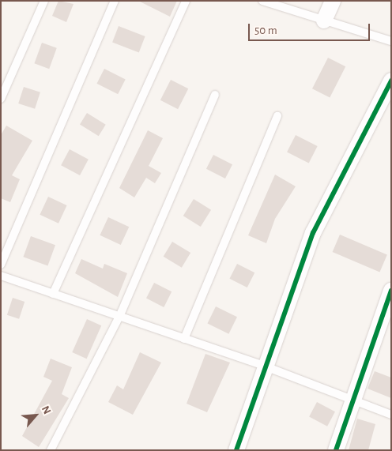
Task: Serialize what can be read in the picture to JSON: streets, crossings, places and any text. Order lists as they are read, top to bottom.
{
  "scale_bar": "50 m",
  "north": "top right"
}
